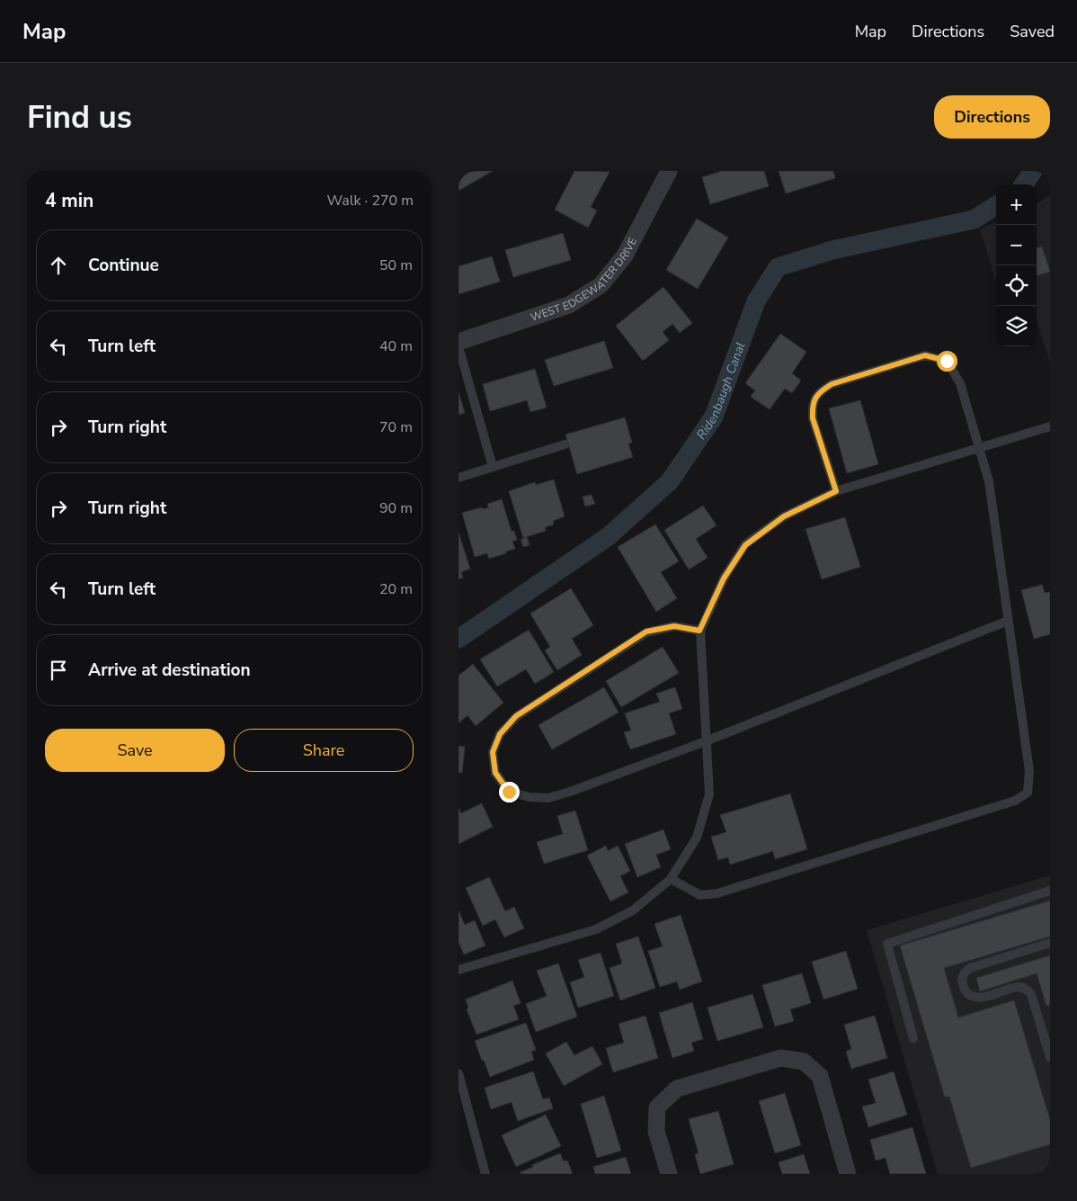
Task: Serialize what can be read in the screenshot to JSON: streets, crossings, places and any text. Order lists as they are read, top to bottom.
{
  "streets": {
    "street": ["WEST EDGEWATER DRIVE"]
  },
  "water": ["Ridenbaugh Canal"],
  "page": {
    "header": "Map",
    "nav": ["Map", "Directions", "Saved"],
    "buttons": [
      "Directions",
      ["Save", "Share"]
    ],
    "title": "Find us",
    "heading": ["4 min", "Walk · 270 m"],
    "map_buttons": ["+", "−"],
    "list": [
      ["Continue", "50 m"],
      ["Turn left", "40 m"],
      ["Turn right", "70 m"],
      ["Turn right", "90 m"],
      ["Turn left", "20 m"],
      "Arrive at destination"
    ]
  }
}
